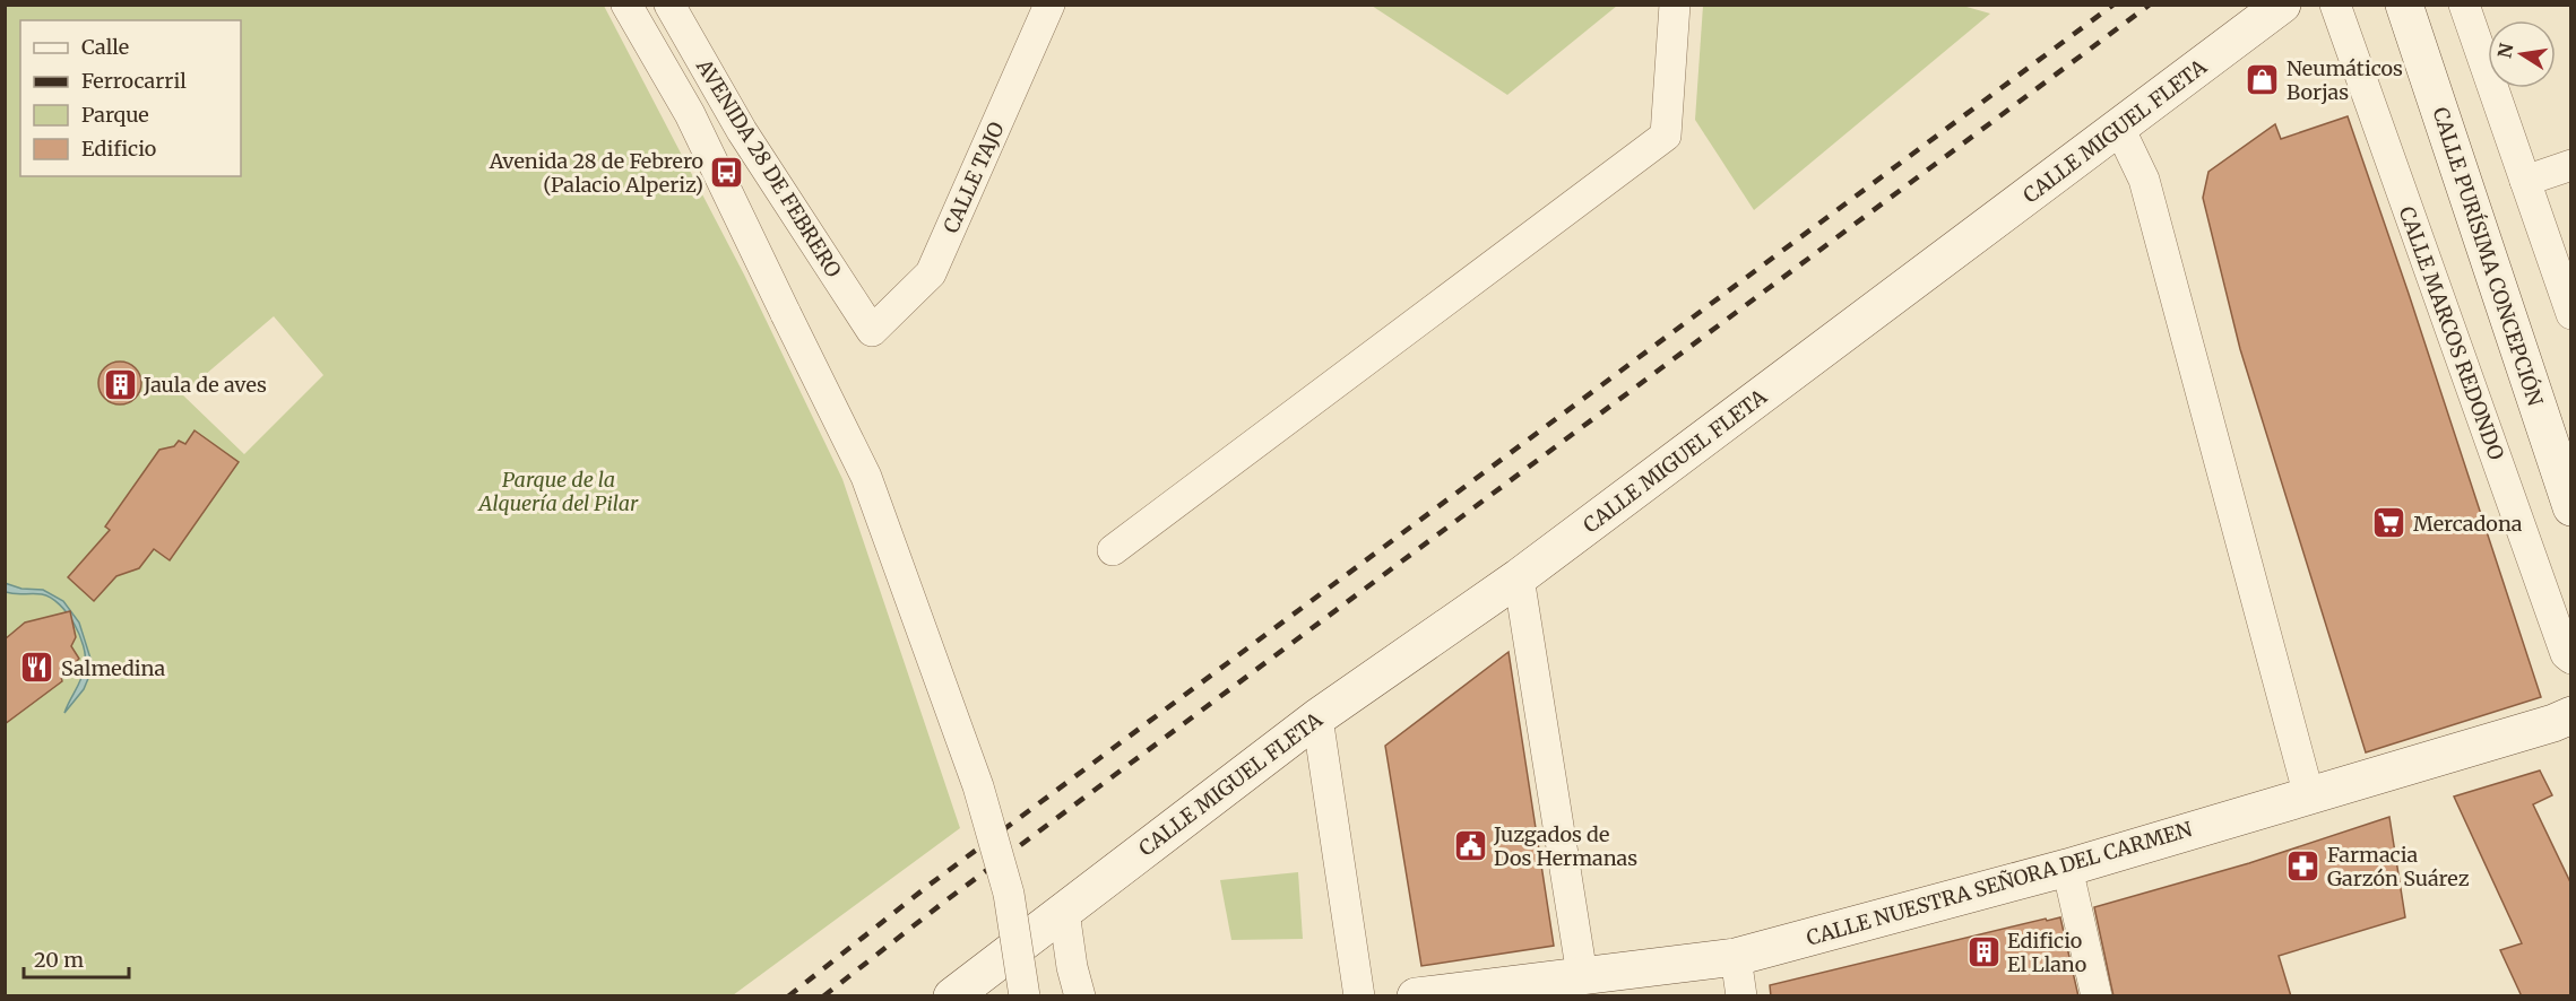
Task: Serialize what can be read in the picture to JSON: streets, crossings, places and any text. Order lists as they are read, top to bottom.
{
  "streets": {
    "street": [
      "CALLE MIGUEL FLETA",
      "AVENIDA 28 DE FEBRERO",
      "CALLE TAJO",
      "CALLE PURÍSIMA CONCEPCIÓN",
      "CALLE MARCOS REDONDO",
      "CALLE NUESTRA SEÑORA DEL CARMEN"
    ]
  },
  "crossings": [
    ["AVENIDA 28 DE FEBRERO", "CALLE TAJO"]
  ],
  "parks": ["Parque de la Alquería del Pilar"],
  "places": {
    "shop": ["Neumáticos Borjas"],
    "bus stop": ["Avenida 28 de Febrero (Palacio Alperiz)"],
    "building": ["Jaula de aves", "Edificio El Llano"],
    "supermarket": ["Mercadona"],
    "restaurant": ["Salmedina"],
    "public building": ["Juzgados de Dos Hermanas"],
    "pharmacy": ["Farmacia Garzón Suárez"]
  },
  "legend": [
    "Calle",
    "Ferrocarril",
    "Parque",
    "Edificio"
  ],
  "scale_bar": "20 m",
  "north": "left"
}
